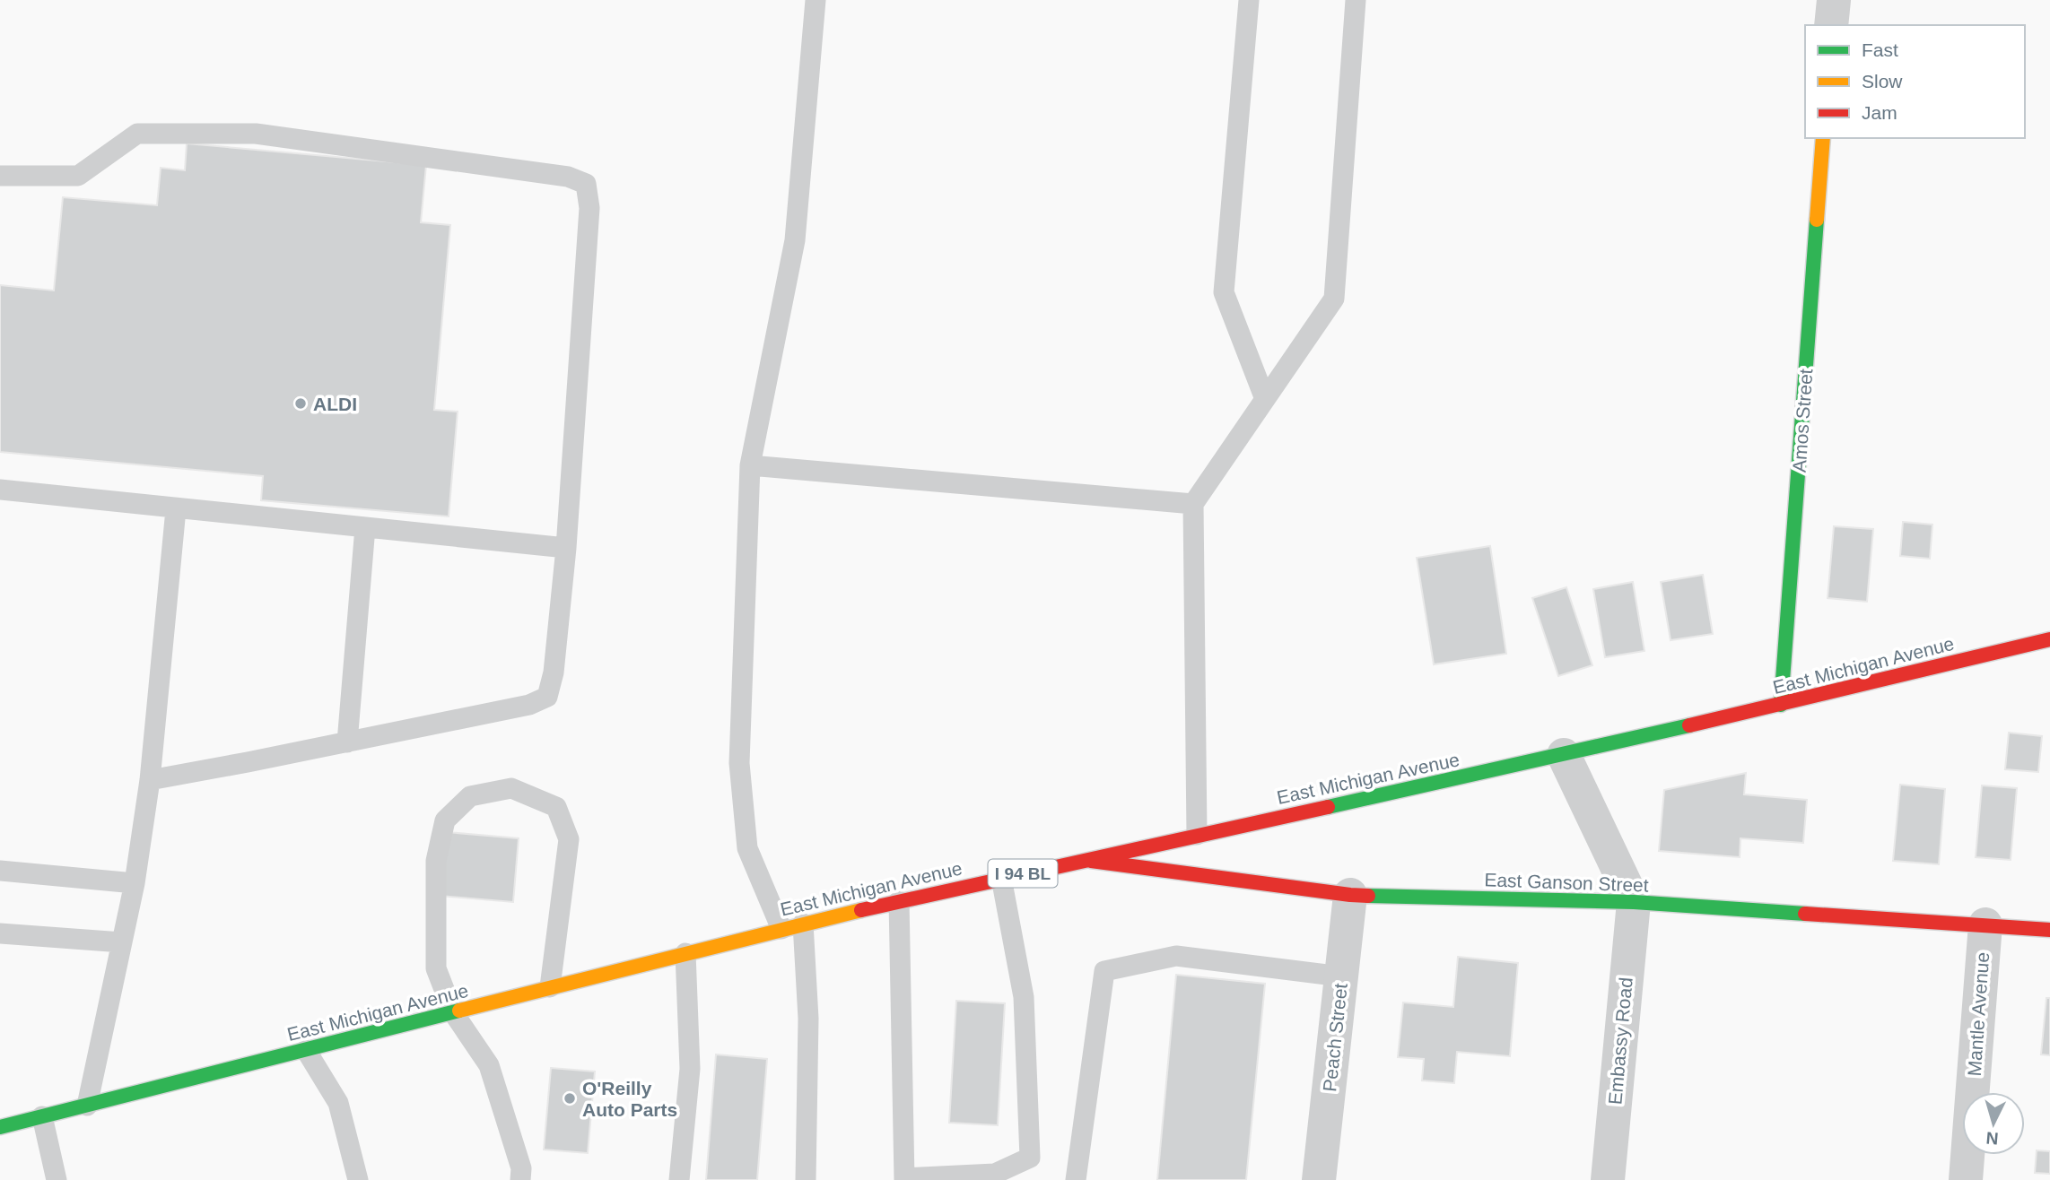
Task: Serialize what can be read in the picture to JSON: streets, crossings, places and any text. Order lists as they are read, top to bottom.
{
  "streets": {
    "main road": [
      "Amos Street",
      "East Michigan Avenue",
      "I 94 BL",
      "East Ganson Street"
    ],
    "street": ["Mantle Avenue", "Peach Street", "Embassy Road"]
  },
  "crossings": [
    ["Amos Street", "East Michigan Avenue"],
    ["East Michigan Avenue", "East Ganson Street"],
    ["East Ganson Street", "Mantle Avenue"],
    ["East Ganson Street", "Peach Street"],
    ["East Ganson Street", "Embassy Road"]
  ],
  "places": ["ALDI", "O'Reilly Auto Parts"],
  "legend": ["Fast", "Slow", "Jam"],
  "north": "bottom"
}
